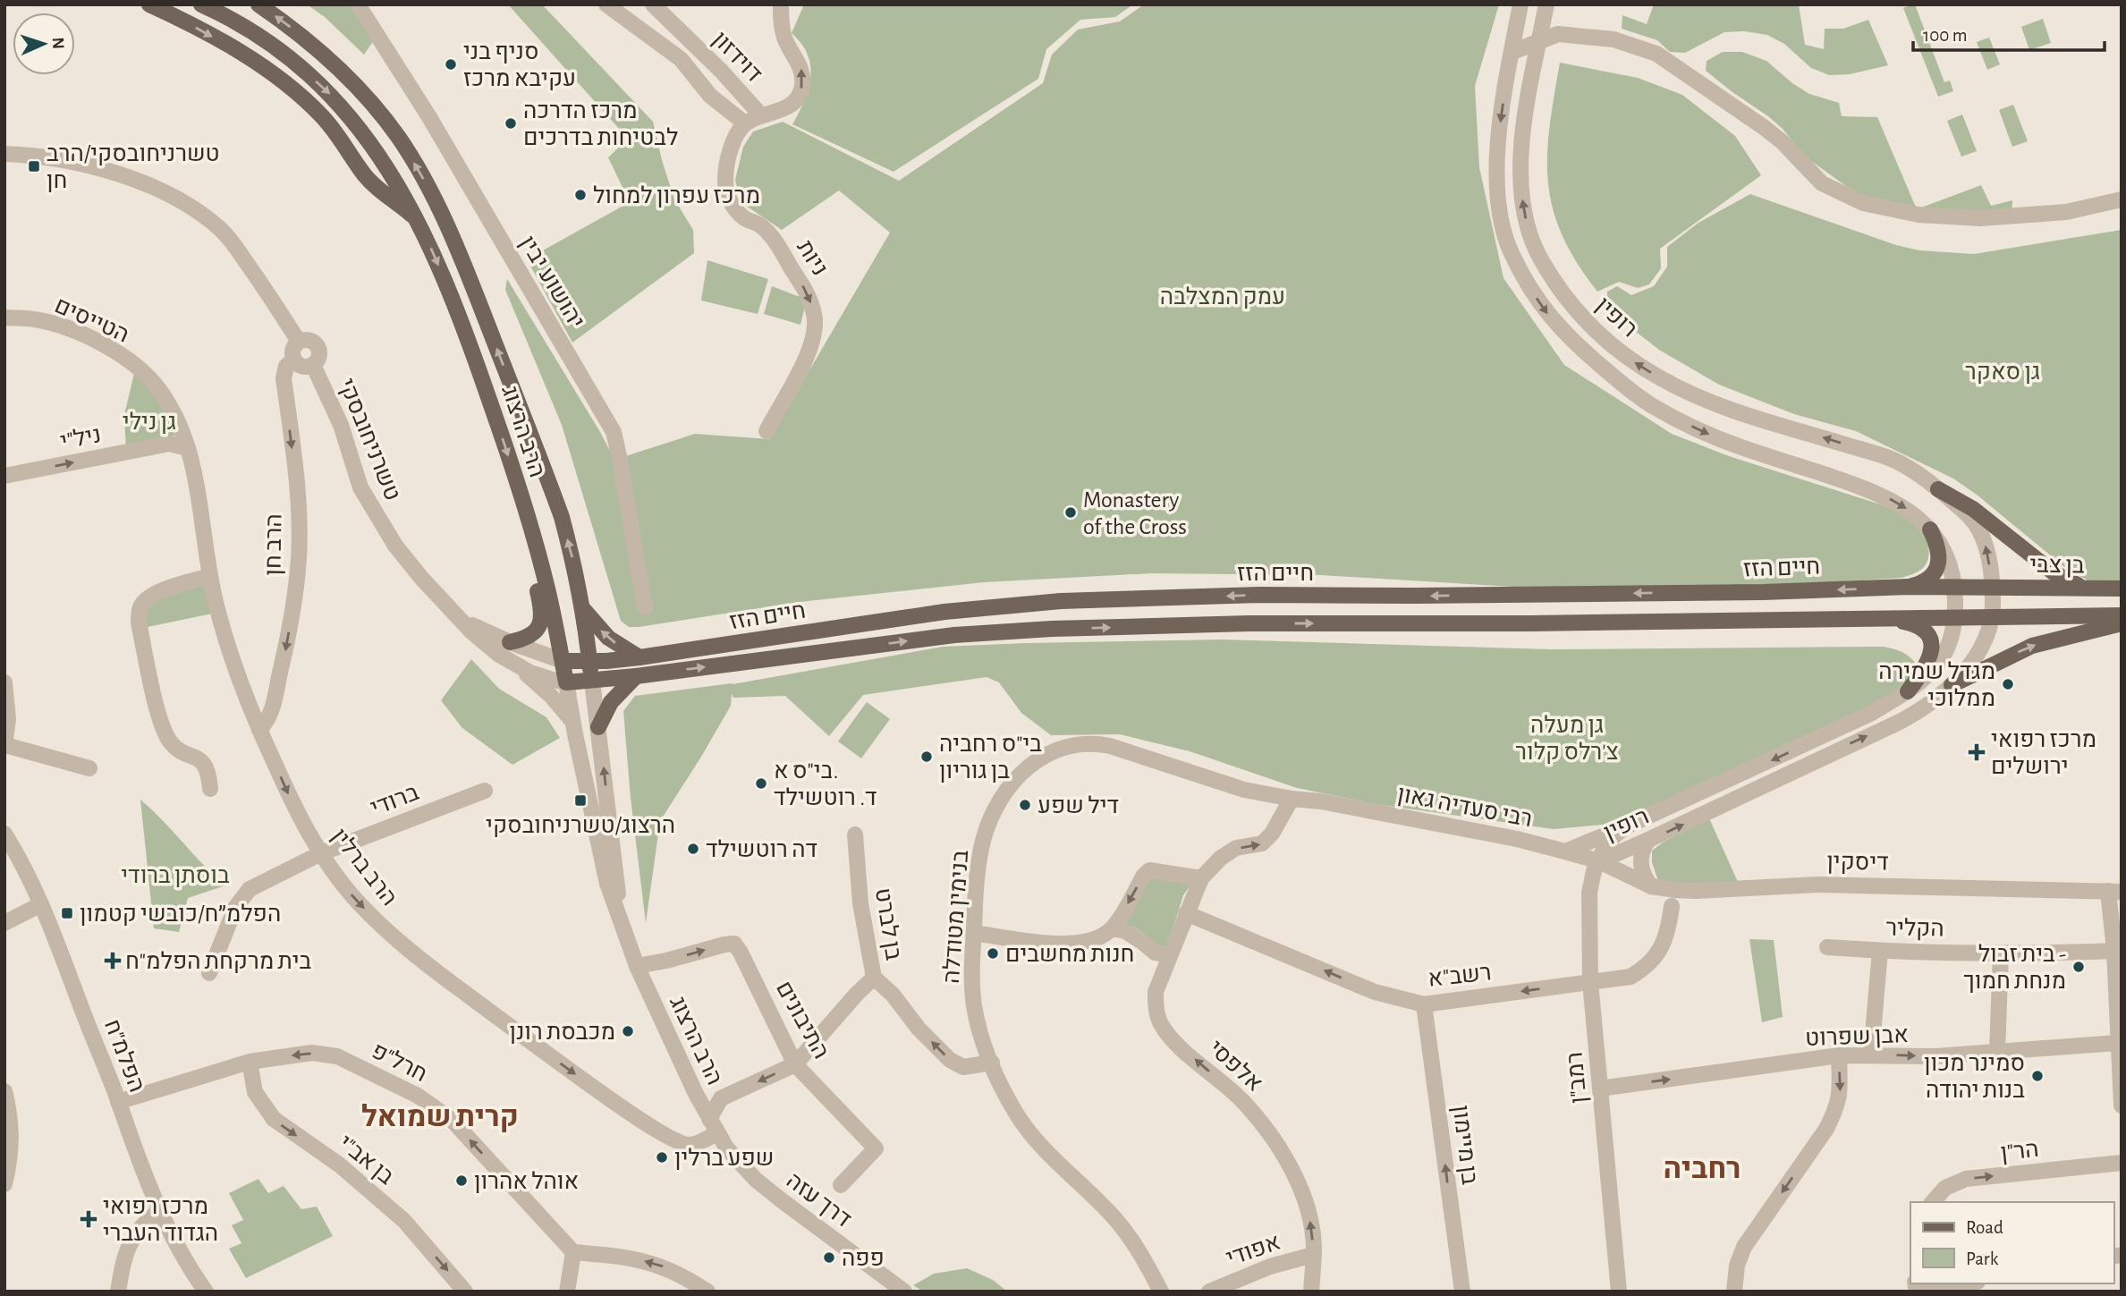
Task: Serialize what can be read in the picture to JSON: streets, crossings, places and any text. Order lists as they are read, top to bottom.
{
  "streets": {
    "main road": ["הרב הרצוג", "בן צבי", "חיים הזז"],
    "street": [
      "דוידזון",
      "ניות",
      "יהושוע יבין",
      "רופין",
      "הטייסים",
      "ניל\"י",
      "טשרניחובסקי",
      "הרב חן",
      "ברודי",
      "רבי סעדיה גאון",
      "דיסקין",
      "הרב ברלין",
      "בנימין מטודלה",
      "בן לברט",
      "הקליר",
      "רשב\"א",
      "התיבונים",
      "אבן שפרוט",
      "הפלמ\"ח",
      "חרל\"פ",
      "אלפסי",
      "רמב\"ן",
      "בן מיימון",
      "הר\"ן",
      "בן אב\"י",
      "דרך עזה",
      "אפודי"
    ]
  },
  "crossings": [
    ["רופין", "בן צבי"],
    ["רופין", "חיים הזז"],
    ["רופין", "רבי סעדיה גאון"],
    ["רופין", "דיסקין"],
    ["רופין", "רמב\"ן"],
    ["הטייסים", "ניל\"י"],
    ["הטייסים", "הרב ברלין"],
    ["הרב הרצוג", "טשרניחובסקי"],
    ["הרב הרצוג", "חיים הזז"],
    ["הרב הרצוג", "הרב ברלין"],
    ["הרב הרצוג", "התיבונים"],
    ["הרב הרצוג", "דרך עזה"],
    ["ניל\"י", "הרב ברלין"],
    ["טשרניחובסקי", "הרב חן"],
    ["טשרניחובסקי", "חיים הזז"],
    ["הרב חן", "הרב ברלין"],
    ["בן צבי", "חיים הזז"],
    ["ברודי", "הרב ברלין"],
    ["רבי סעדיה גאון", "דיסקין"],
    ["רבי סעדיה גאון", "בנימין מטודלה"],
    ["רבי סעדיה גאון", "רמב\"ן"],
    ["דיסקין", "רמב\"ן"],
    ["הרב ברלין", "דרך עזה"],
    ["בנימין מטודלה", "בן לברט"],
    ["רשב\"א", "אלפסי"],
    ["רשב\"א", "רמב\"ן"],
    ["רשב\"א", "בן מיימון"],
    ["אבן שפרוט", "רמב\"ן"],
    ["הפלמ\"ח", "חרל\"פ"],
    ["חרל\"פ", "בן אב\"י"],
    ["אלפסי", "אפודי"]
  ],
  "one_way": [
    "ניות",
    "ניל\"י",
    "הרב חן",
    "הרב ברלין",
    "בן לברט",
    "רשב\"א",
    "אבן שפרוט",
    "חרל\"פ",
    "אלפסי",
    "בן מיימון",
    "הר\"ן",
    "בן אב\"י"
  ],
  "districts": ["קרית שמואל", "רחביה"],
  "parks": [
    "עמק המצלבה",
    "גן סאקר",
    "גן נילי",
    "גן מעלה צ'רלס קלור",
    "בוסתן ברודי"
  ],
  "places": {
    "other": [
      "סניף בני עקיבא מרכז",
      "מרכז הדרכה לבטיחות בדרכים",
      "מרכז עפרון למחול",
      "Monastery of the Cross",
      "מגדל שמירה ממלוכי",
      "בי\"ס רחביה בן גוריון",
      "בי\"ס א. ד. רוטשילד",
      "דיל שפע",
      "דה רוטשילד",
      "חנות מחשבים",
      "בית זבול - מנחת חמוך",
      "מכבסת רונן",
      "סמינר מכון בנות יהודה",
      "שפע ברלין",
      "אוהל אהרון",
      "פפה"
    ],
    "transit": ["טשרניחובסקי/הרב חן", "הרצוג/טשרניחובסקי", "הפלמ״ח/כובשי קטמון"],
    "health": ["מרכז רפואי ירושלים", "בית מרקחת הפלמ\"ח", "מרכז רפואי הגדוד העברי"]
  },
  "legend": ["Road", "Park"],
  "scale_bar": "100 m",
  "north": "right"
}
